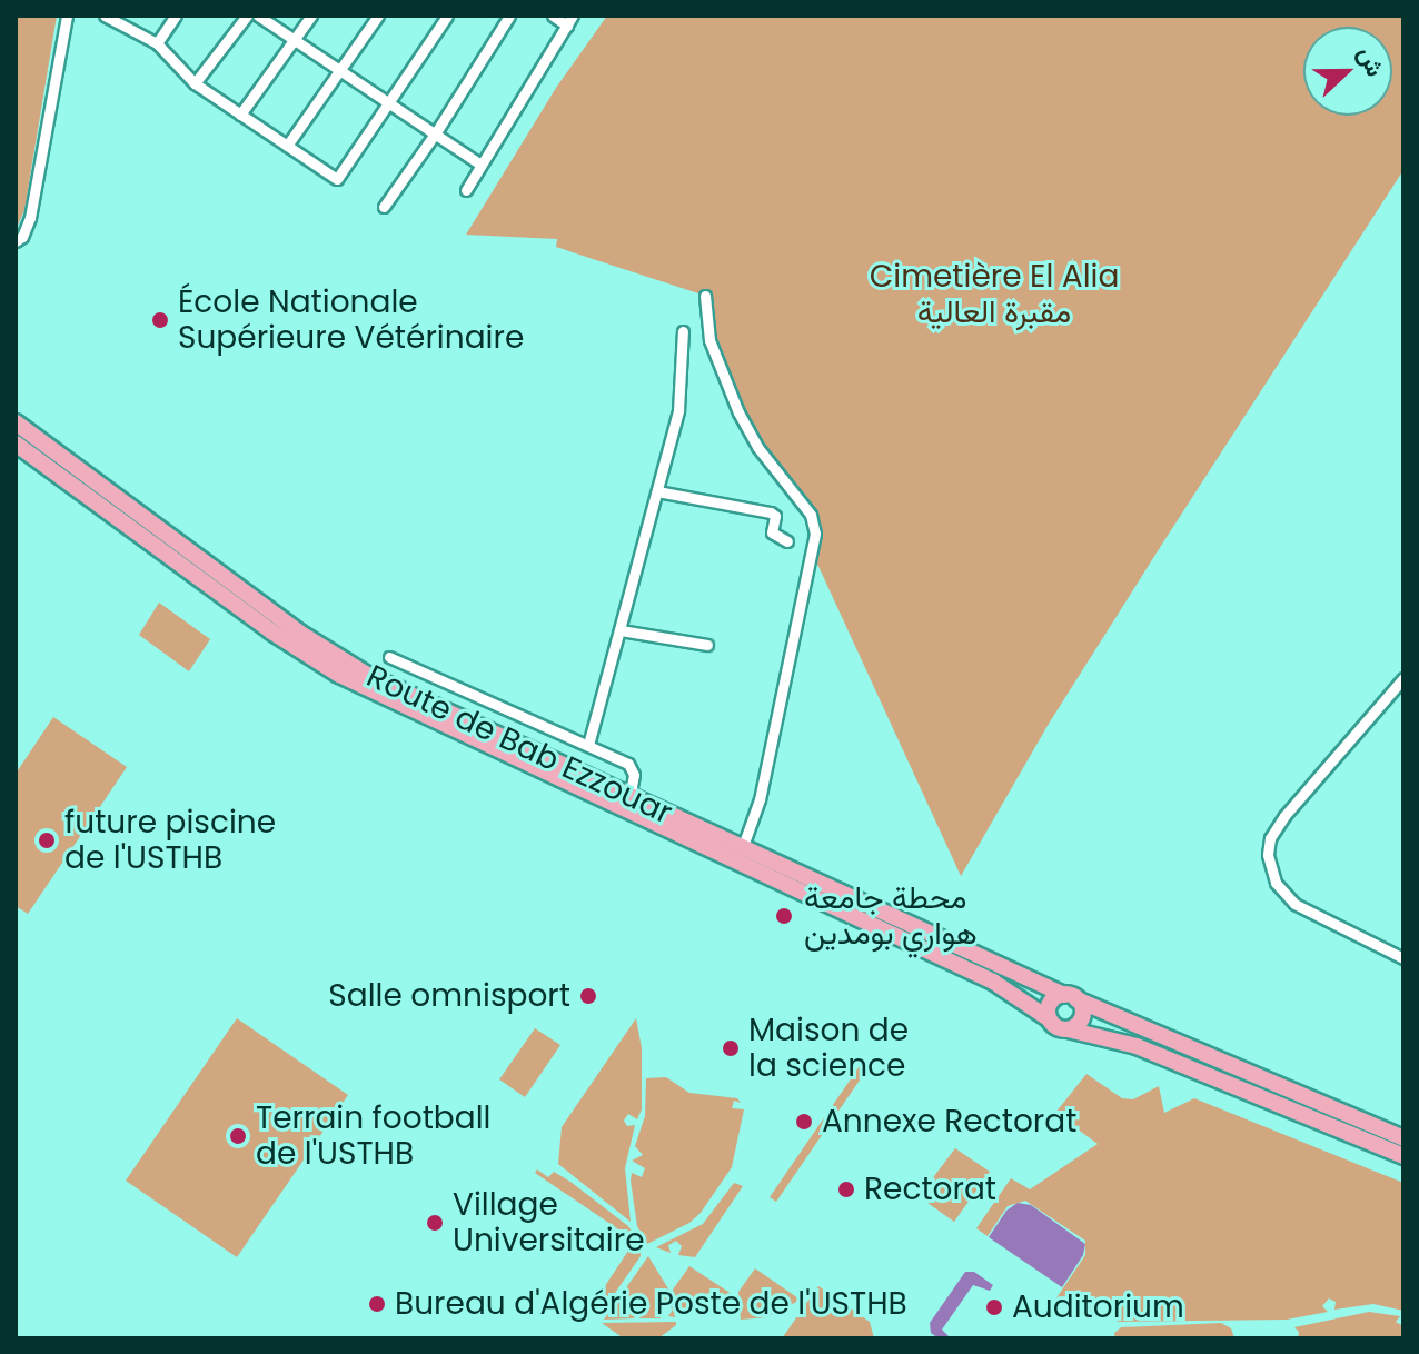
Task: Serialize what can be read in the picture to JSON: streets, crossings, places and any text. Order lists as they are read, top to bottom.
{
  "streets": {
    "main road": ["Route de Bab Ezzouar"]
  },
  "parks": ["Cimetière El Alia مقبرة العالية"],
  "places": [
    "École Nationale Supérieure Vétérinaire",
    "future piscine de l'USTHB",
    "محطة جامعة هواري بومدين",
    "Salle omnisport",
    "Maison de la science",
    "Annexe Rectorat",
    "Terrain football de l'USTHB",
    "Rectorat",
    "Village Universitaire",
    "Bureau d'Algérie Poste de l'USTHB",
    "Auditorium"
  ],
  "north": "right"
}
